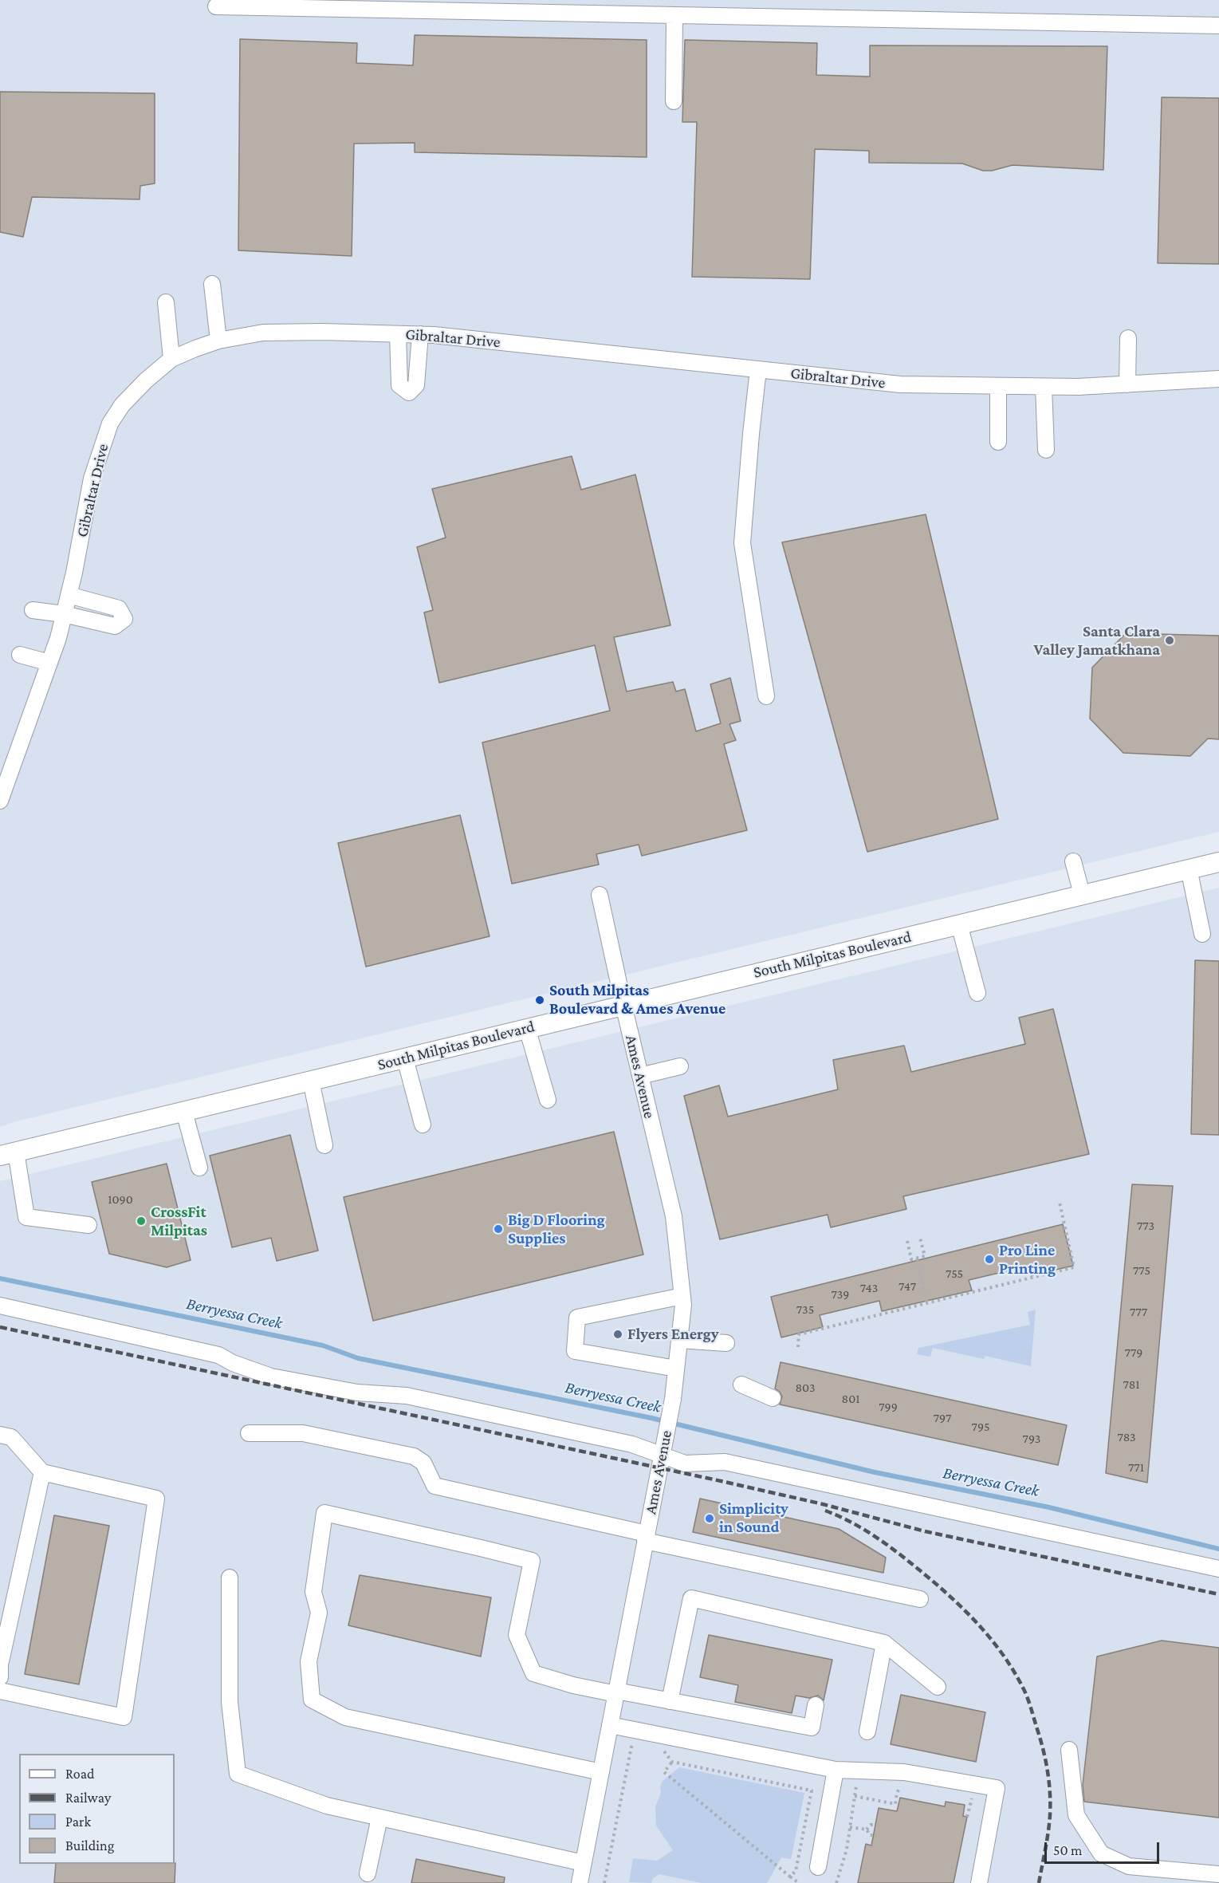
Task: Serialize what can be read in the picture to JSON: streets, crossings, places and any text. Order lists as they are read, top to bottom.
{
  "streets": {
    "main road": ["South Milpitas Boulevard"],
    "street": ["Gibraltar Drive", "Ames Avenue"]
  },
  "crossings": [
    ["South Milpitas Boulevard", "Ames Avenue"]
  ],
  "water": ["Berryessa Creek"],
  "places": [
    "Santa Clara Valley Jamatkhana",
    "South Milpitas Boulevard & Ames Avenue",
    "CrossFit Milpitas",
    "Big D Flooring Supplies",
    "Pro Line Printing",
    "Flyers Energy",
    "Simplicity in Sound"
  ],
  "house_numbers": [
    "1090",
    "773",
    "775",
    "755",
    "747",
    "743",
    "739",
    "735",
    "777",
    "779",
    "781",
    "803",
    "801",
    "799",
    "797",
    "795",
    "783",
    "793",
    "771"
  ],
  "legend": [
    "Road",
    "Railway",
    "Park",
    "Building"
  ],
  "scale_bar": "50 m"
}
